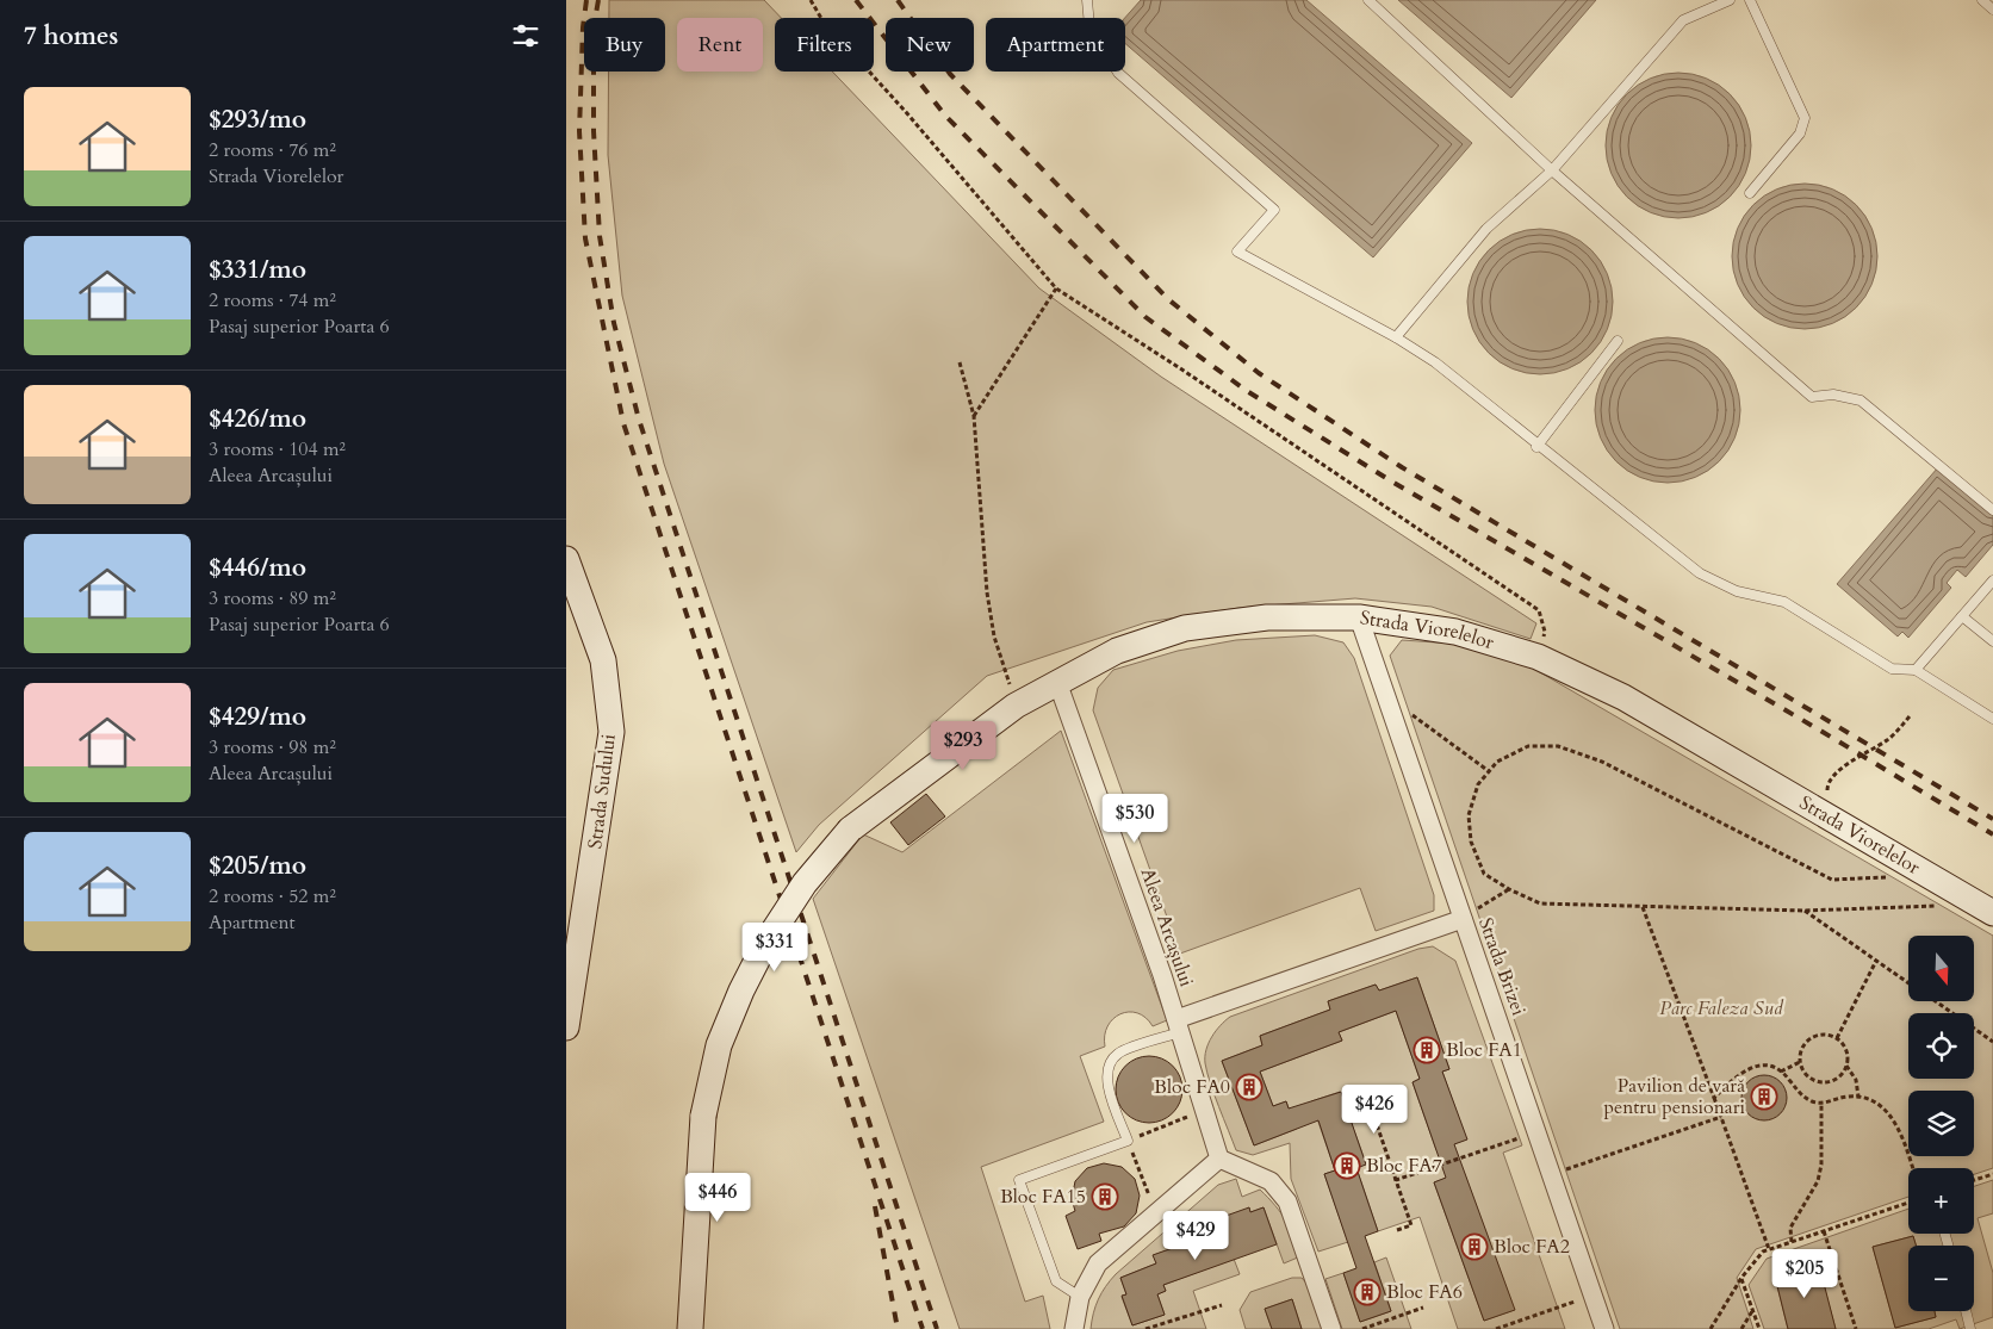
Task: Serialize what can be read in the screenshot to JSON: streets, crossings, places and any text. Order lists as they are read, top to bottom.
{
  "streets": {
    "street": [
      "Strada Viorelelor",
      "Strada Sudului",
      "Aleea Arcașului",
      "Strada Brizei"
    ]
  },
  "crossings": [
    ["Strada Viorelelor", "Aleea Arcașului"],
    ["Strada Viorelelor", "Strada Brizei"],
    ["Aleea Arcașului", "Strada Brizei"]
  ],
  "parks": ["Parc Faleza Sud"],
  "places": {
    "building": [
      "Bloc FA1",
      "Bloc FA0",
      "Pavilion de vară pentru pensionari",
      "Bloc FA7",
      "Bloc FA15",
      "Bloc FA2",
      "Bloc FA6"
    ]
  },
  "north": "bottom",
  "page": {
    "heading": "7 homes",
    "chip": [
      "Buy",
      "Rent",
      "Filters",
      "New",
      "Apartment"
    ],
    "list": [
      {
        "name": "$293/mo",
        "note": "2 rooms · 76 m² · Strada Viorelelor"
      },
      {
        "name": "$331/mo",
        "note": "2 rooms · 74 m² · Pasaj superior Poarta 6"
      },
      {
        "name": "$426/mo",
        "note": "3 rooms · 104 m² · Aleea Arcașului"
      },
      {
        "name": "$446/mo",
        "note": "3 rooms · 89 m² · Pasaj superior Poarta 6"
      },
      {
        "name": "$429/mo",
        "note": "3 rooms · 98 m² · Aleea Arcașului"
      },
      {
        "name": "$205/mo",
        "note": "2 rooms · 52 m² · Apartment"
      }
    ],
    "price": [
      "$293",
      "$530",
      "$331",
      "$426",
      "$446",
      "$429",
      "$205"
    ],
    "map_buttons": ["+", "−"]
  }
}
